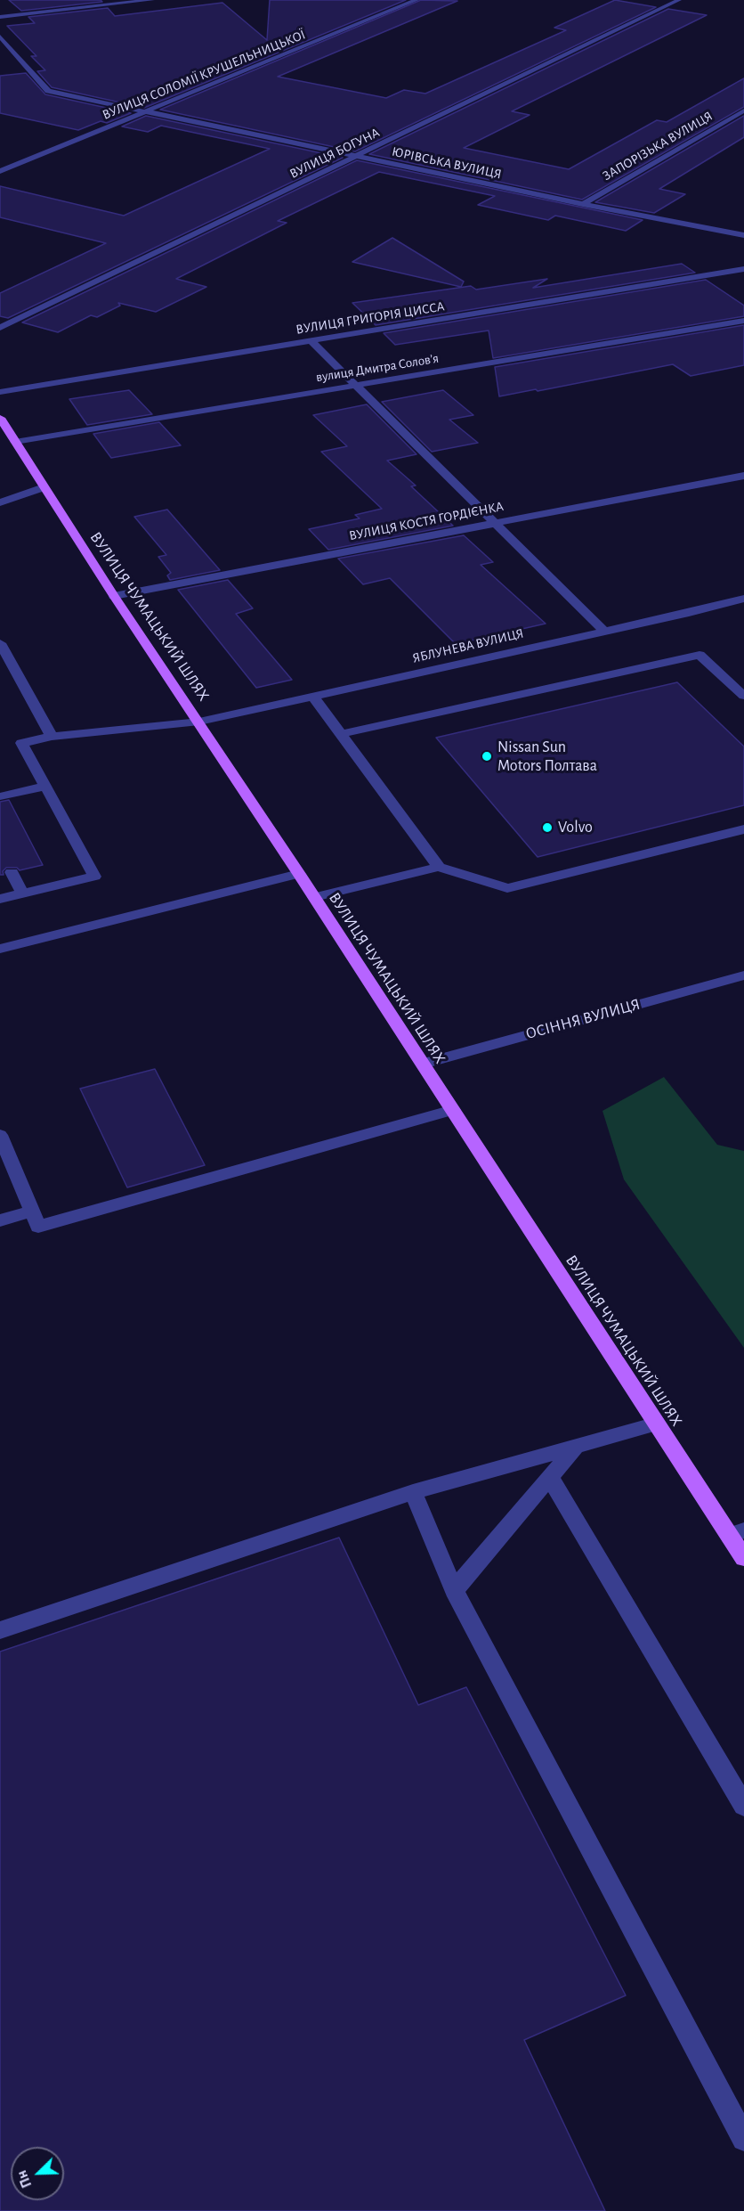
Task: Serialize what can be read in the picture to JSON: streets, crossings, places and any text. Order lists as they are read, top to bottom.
{
  "streets": {
    "main road": ["ВУЛИЦЯ ЧУМАЦЬКИЙ ШЛЯХ"],
    "street": [
      "ВУЛИЦЯ СОЛОМІЇ КРУШЕЛЬНИЦЬКОЇ",
      "ЗАПОРІЗЬКА ВУЛИЦЯ",
      "ВУЛИЦЯ БОГУНА",
      "ЮРІВСЬКА ВУЛИЦЯ",
      "ВУЛИЦЯ ГРИГОРІЯ ЦИССА",
      "вулиця Дмитра Соловʼя",
      "ВУЛИЦЯ КОСТЯ ГОРДІЄНКА",
      "ЯБЛУНЕВА ВУЛИЦЯ",
      "ОСІННЯ ВУЛИЦЯ"
    ]
  },
  "crossings": [
    ["ВУЛИЦЯ СОЛОМІЇ КРУШЕЛЬНИЦЬКОЇ", "ЮРІВСЬКА ВУЛИЦЯ"],
    ["ЗАПОРІЗЬКА ВУЛИЦЯ", "ЮРІВСЬКА ВУЛИЦЯ"],
    ["ВУЛИЦЯ БОГУНА", "ЮРІВСЬКА ВУЛИЦЯ"],
    ["вулиця Дмитра Соловʼя", "ВУЛИЦЯ ЧУМАЦЬКИЙ ШЛЯХ"],
    ["ВУЛИЦЯ КОСТЯ ГОРДІЄНКА", "ВУЛИЦЯ ЧУМАЦЬКИЙ ШЛЯХ"],
    ["ВУЛИЦЯ ЧУМАЦЬКИЙ ШЛЯХ", "ЯБЛУНЕВА ВУЛИЦЯ"],
    ["ВУЛИЦЯ ЧУМАЦЬКИЙ ШЛЯХ", "ОСІННЯ ВУЛИЦЯ"]
  ],
  "places": ["Nissan Sun Motors Полтава", "Volvo"],
  "north": "bottom left"
}
